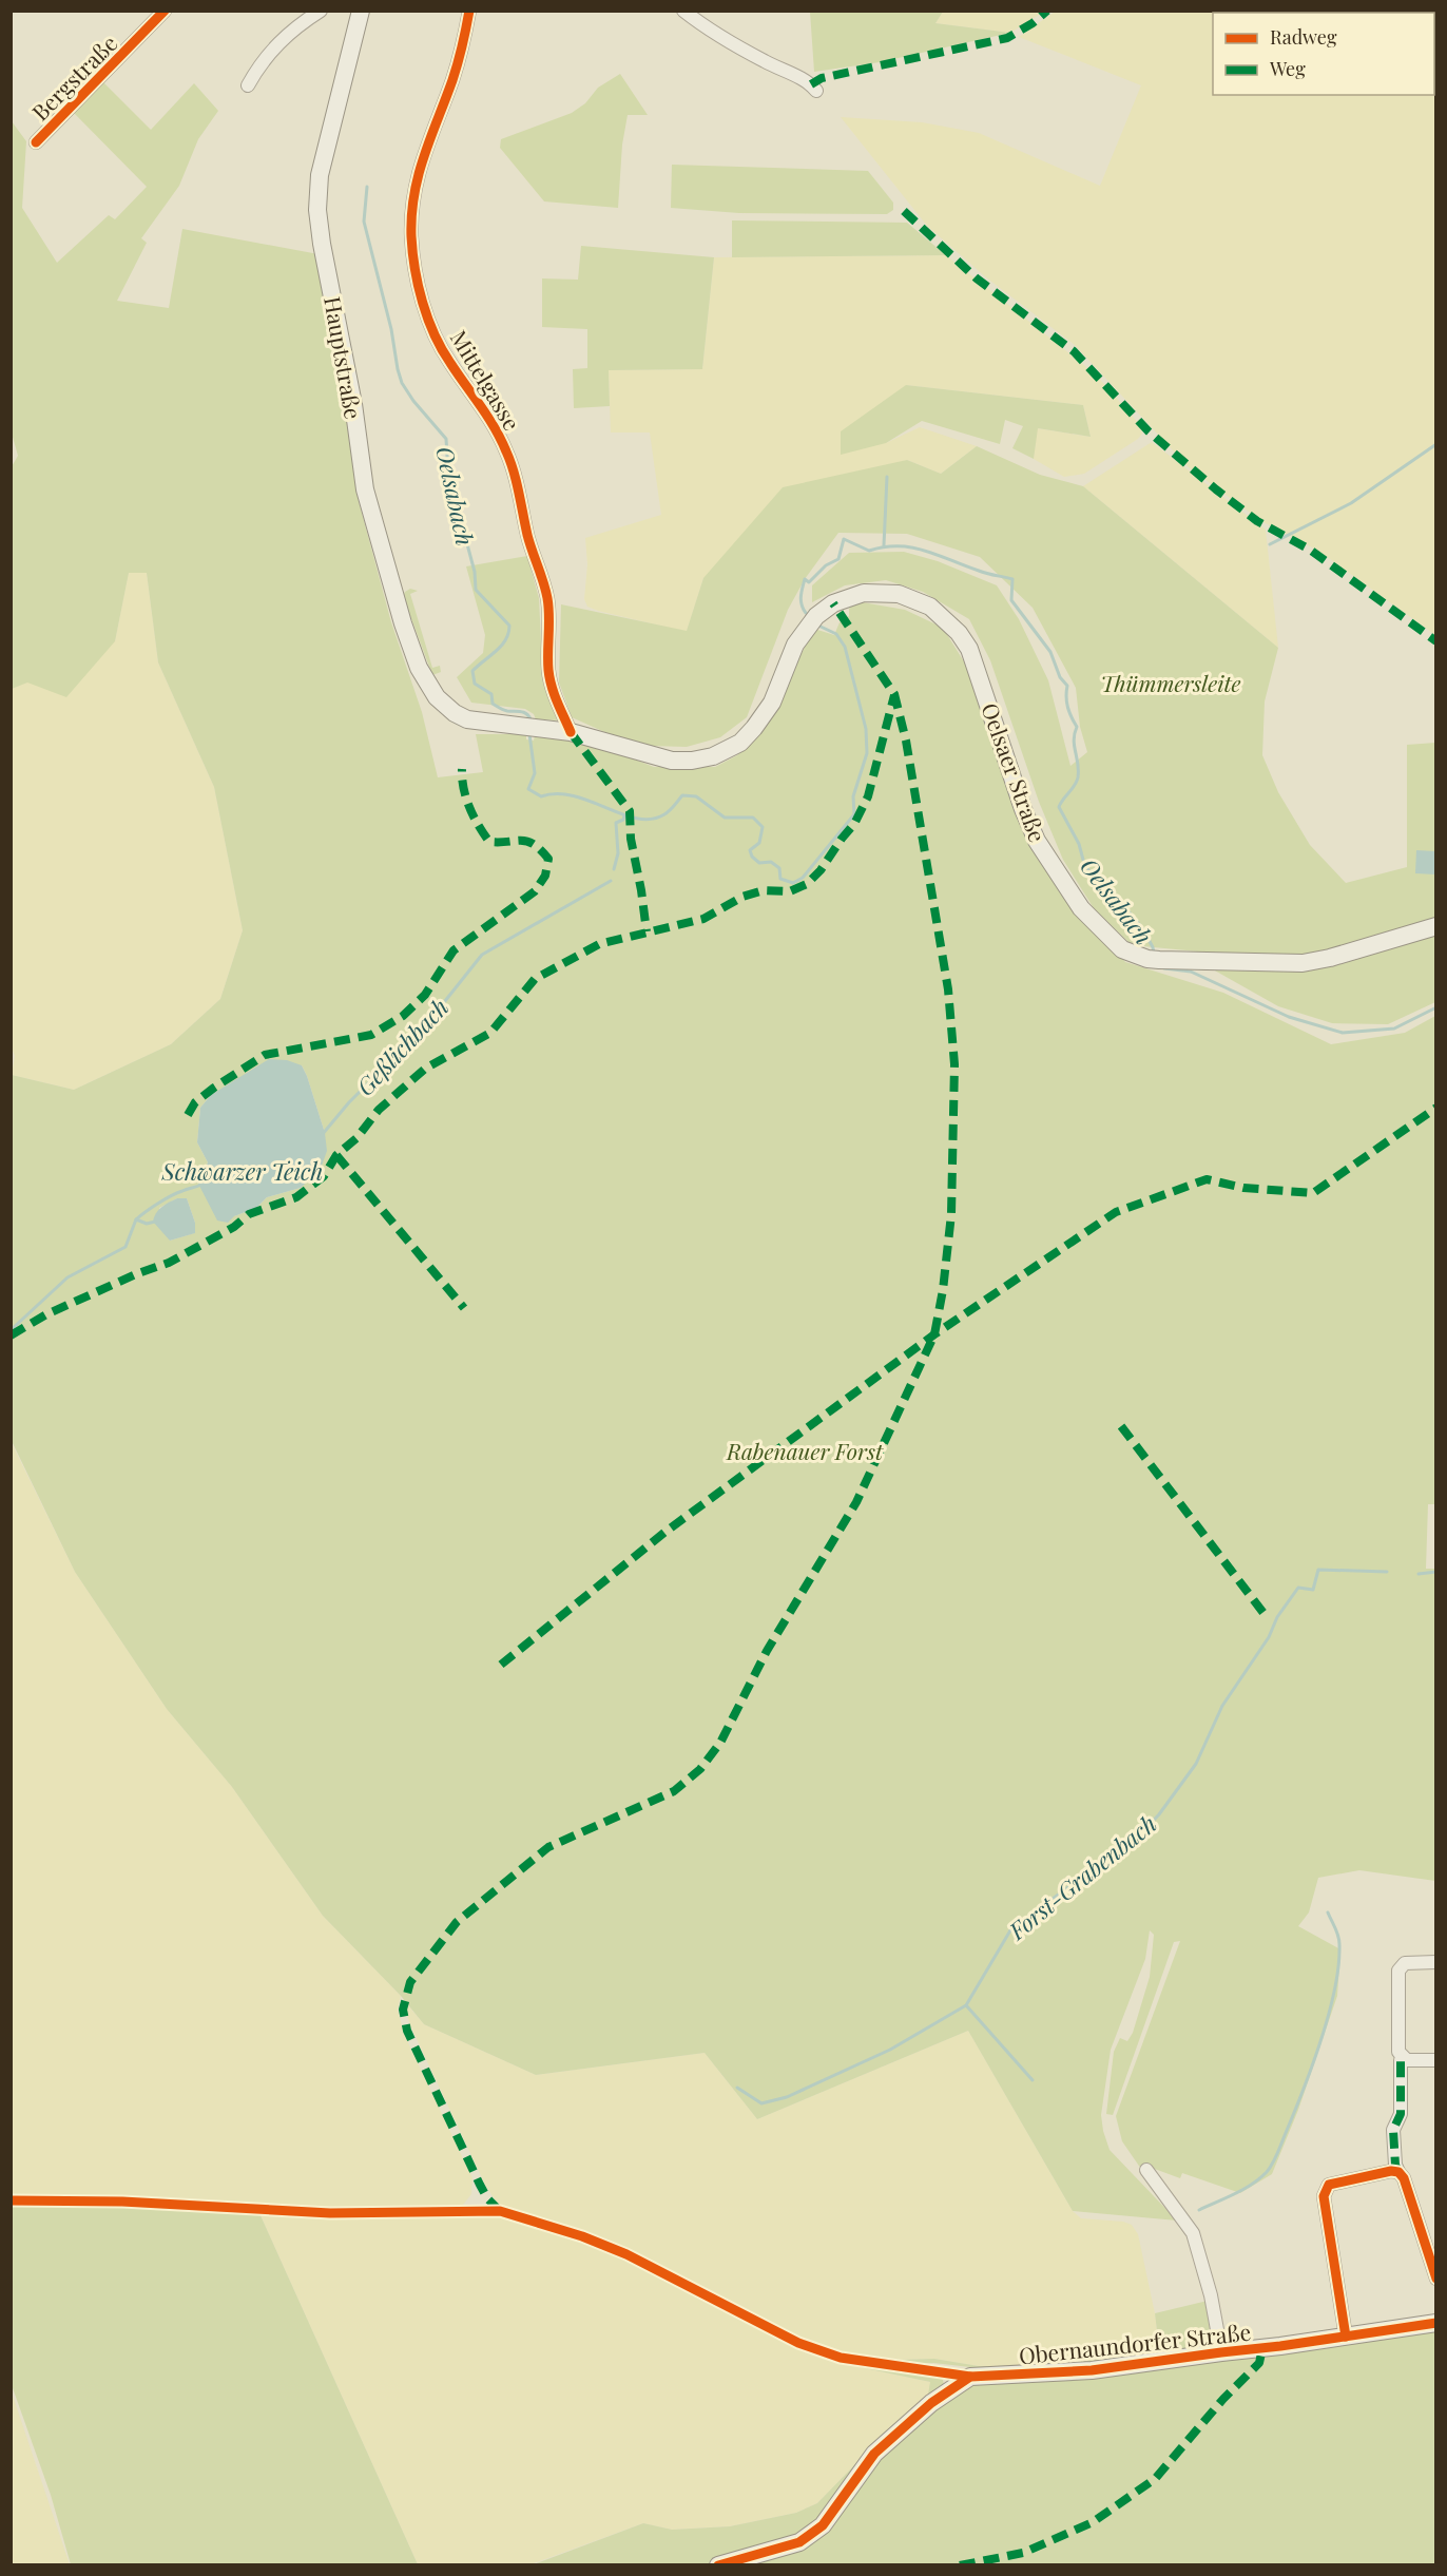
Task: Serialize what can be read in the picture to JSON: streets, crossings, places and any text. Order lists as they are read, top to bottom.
{
  "streets": {
    "main road": ["Hauptstraße", "Oelsaer Straße", "Obernaundorfer Straße"],
    "street": ["Bergstraße", "Mittelgasse"]
  },
  "crossings": [
    ["Hauptstraße", "Mittelgasse"],
    ["Hauptstraße", "Oelsaer Straße"],
    ["Mittelgasse", "Oelsaer Straße"]
  ],
  "water": [
    "Oelsabach",
    "Geßlichbach",
    "Schwarzer Teich",
    "Forst-Grabenbach"
  ],
  "parks": ["Thümmersleite", "Rabenauer Forst"],
  "legend": ["Radweg", "Weg"]
}
